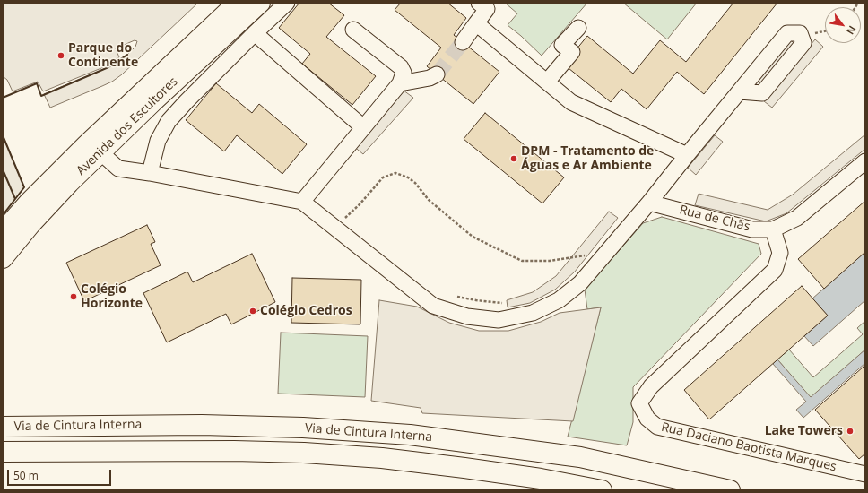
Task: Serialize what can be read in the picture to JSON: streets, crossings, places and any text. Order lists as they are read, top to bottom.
{
  "streets": {
    "main road": ["Avenida dos Escultores", "Via de Cintura Interna"],
    "street": ["Rua de Chãs", "Rua Daciano Baptista Marques"]
  },
  "crossings": [
    ["Rua de Chãs", "Rua Daciano Baptista Marques"]
  ],
  "places": [
    "Parque do Continente",
    "DPM - Tratamento de Águas e Ar Ambiente",
    "Colégio Horizonte",
    "Colégio Cedros",
    "Lake Towers"
  ],
  "scale_bar": "50 m",
  "north": "bottom right"
}
